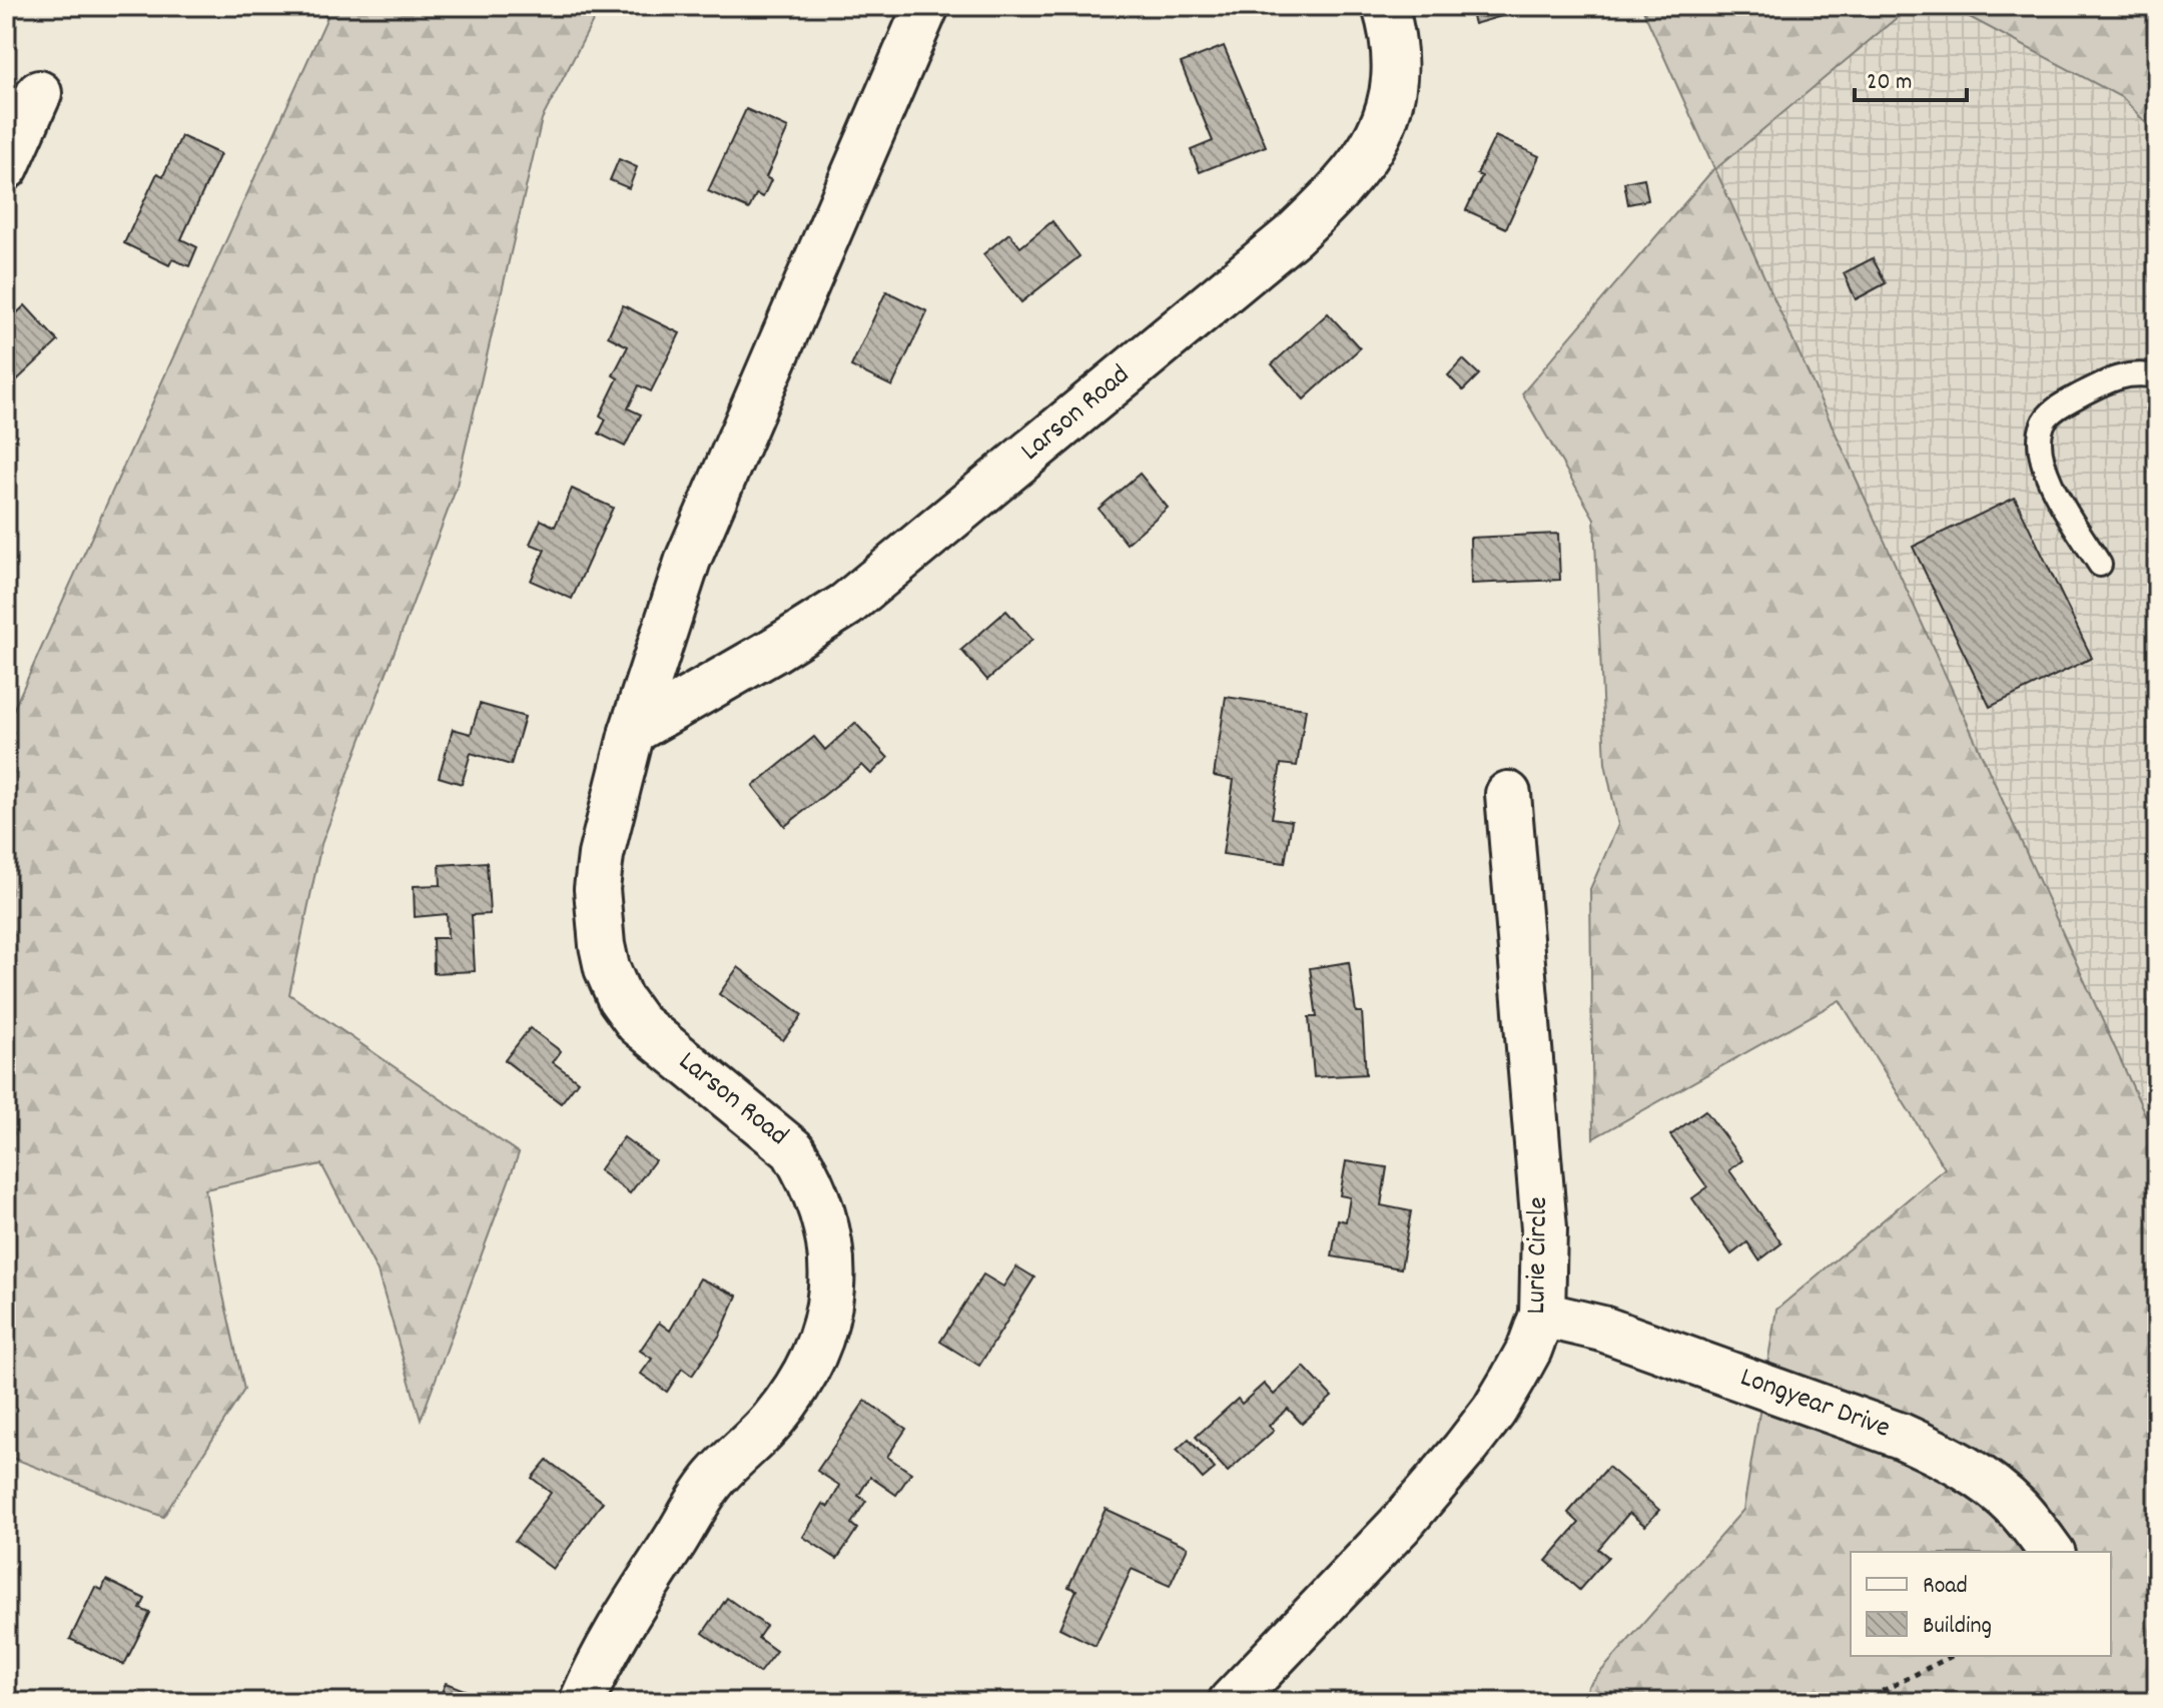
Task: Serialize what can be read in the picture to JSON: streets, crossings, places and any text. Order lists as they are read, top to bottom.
{
  "streets": {
    "street": ["Larson Road", "Lurie Circle", "Longyear Drive"]
  },
  "crossings": [
    ["Lurie Circle", "Longyear Drive"]
  ],
  "legend": ["Road", "Building"],
  "scale_bar": "20 m"
}
